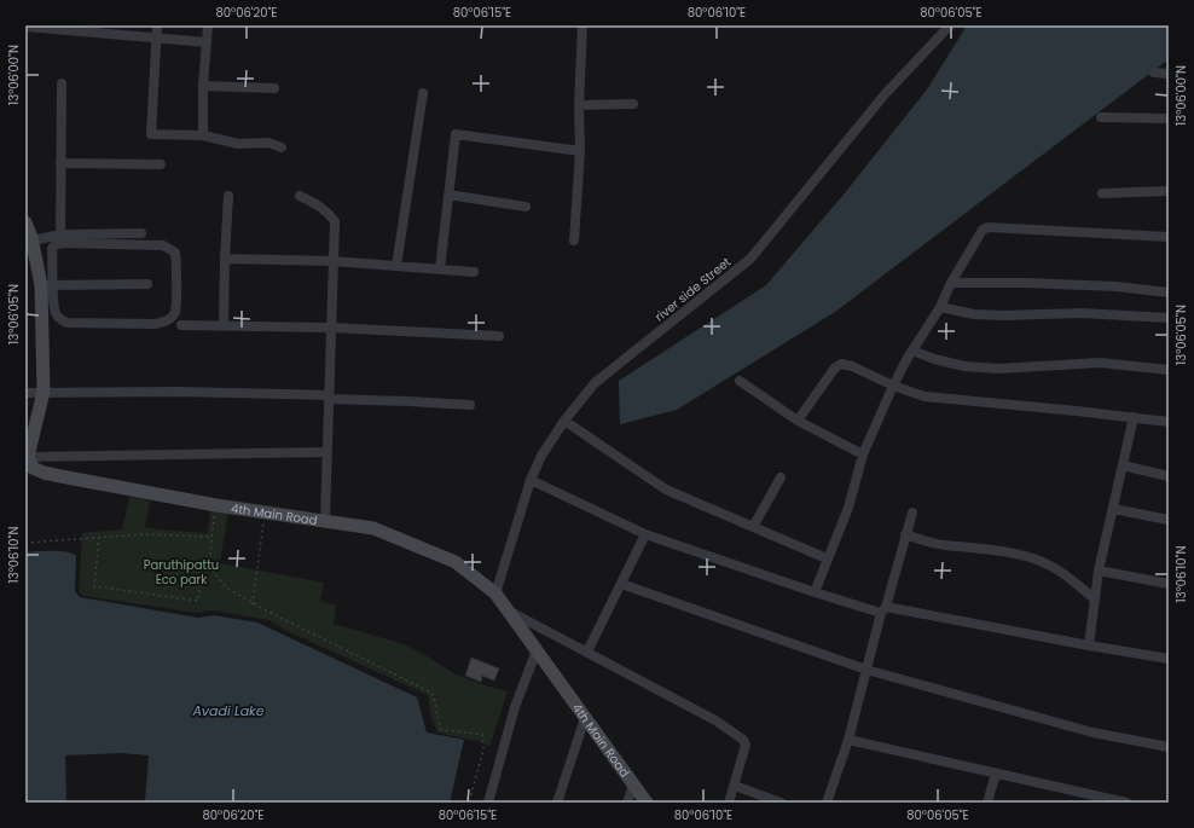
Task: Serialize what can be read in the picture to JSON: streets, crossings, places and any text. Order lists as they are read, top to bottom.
{
  "streets": {
    "main road": ["4th Main Road"],
    "street": ["river side Street"]
  },
  "crossings": [
    ["river side Street", "4th Main Road"]
  ],
  "water": ["Avadi Lake"],
  "parks": ["Paruthipattu Eco park"],
  "coordinates": [
    "80°06'20\"E",
    "80°06'15\"E",
    "80°06'10\"E",
    "80°06'05\"E",
    "13°06'00\"N",
    "13°06'05\"N",
    "13°06'10\"N"
  ]
}
